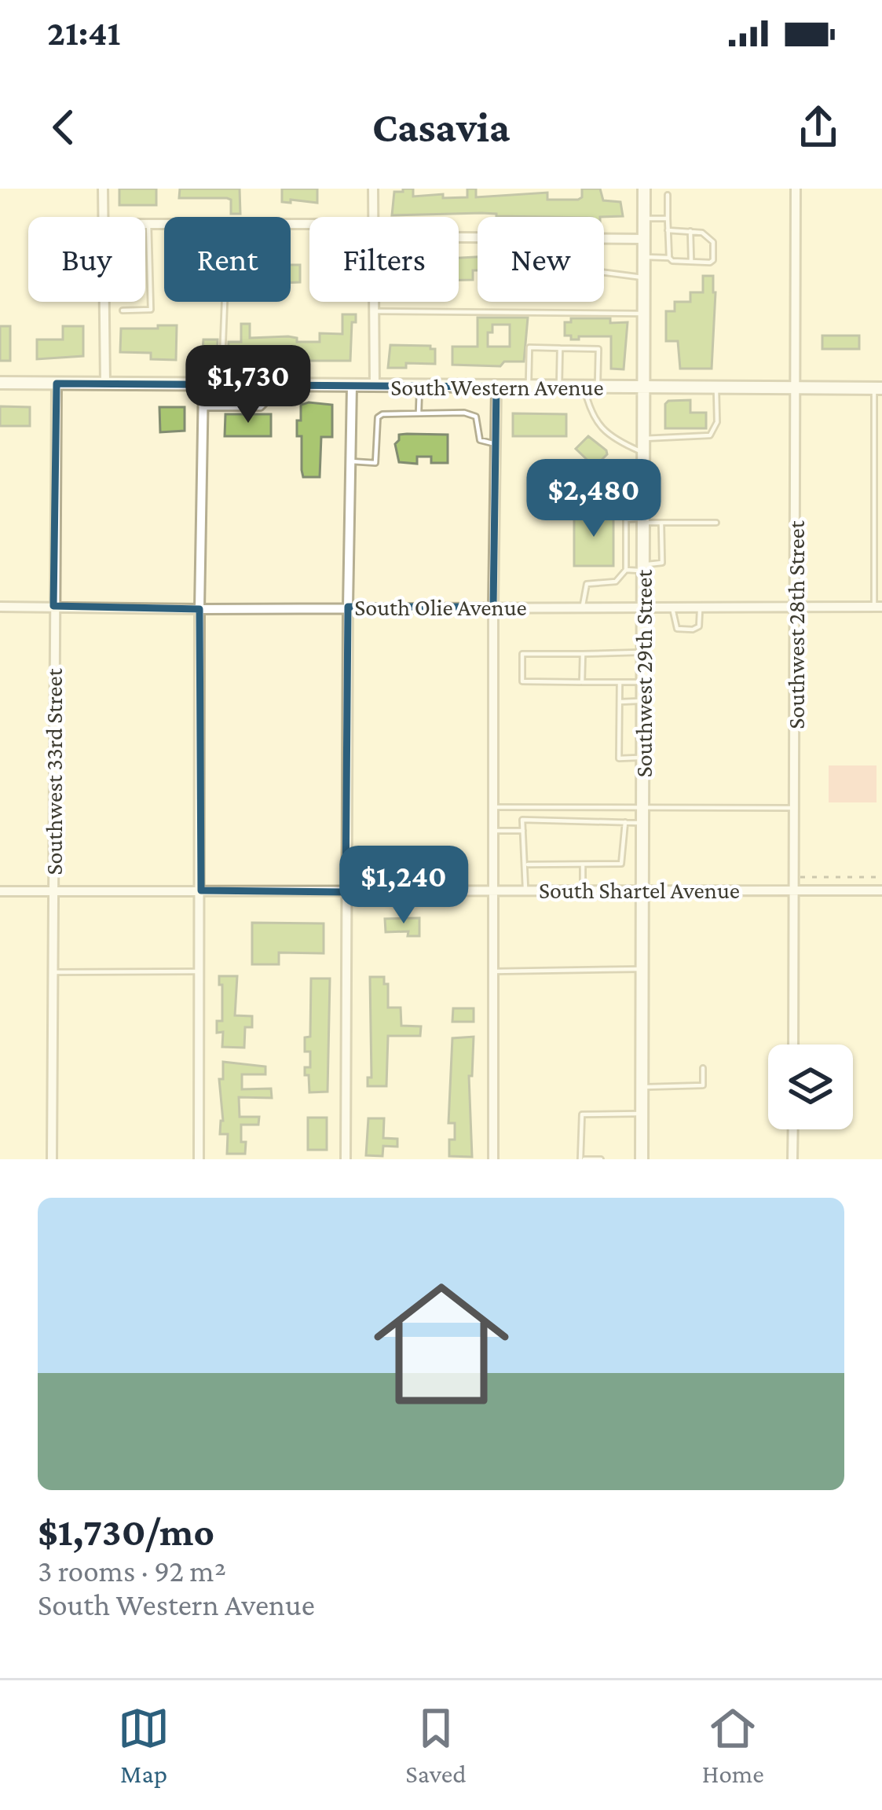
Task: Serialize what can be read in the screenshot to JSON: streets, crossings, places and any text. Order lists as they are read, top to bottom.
{
  "streets": {
    "main road": ["South Western Avenue", "Southwest 29th Street"],
    "street": [
      "South Olie Avenue",
      "Southwest 28th Street",
      "Southwest 33rd Street",
      "South Shartel Avenue"
    ]
  },
  "crossings": [
    ["South Western Avenue", "Southwest 28th Street"],
    ["South Western Avenue", "Southwest 29th Street"],
    ["South Western Avenue", "Southwest 33rd Street"],
    ["South Olie Avenue", "Southwest 28th Street"],
    ["South Olie Avenue", "Southwest 29th Street"],
    ["South Olie Avenue", "Southwest 33rd Street"],
    ["Southwest 28th Street", "South Shartel Avenue"],
    ["Southwest 29th Street", "South Shartel Avenue"],
    ["Southwest 33rd Street", "South Shartel Avenue"]
  ],
  "page": {
    "status": "21:41",
    "header": "Casavia",
    "chip": [
      "Buy",
      "Rent",
      "Filters",
      "New"
    ],
    "price": ["$1,730", "$2,480", "$1,240"],
    "list": [
      {
        "name": "$1,730/mo",
        "note": "3 rooms · 92 m² · South Western Avenue"
      }
    ],
    "tabs": ["Map", "Saved", "Home"]
  }
}
